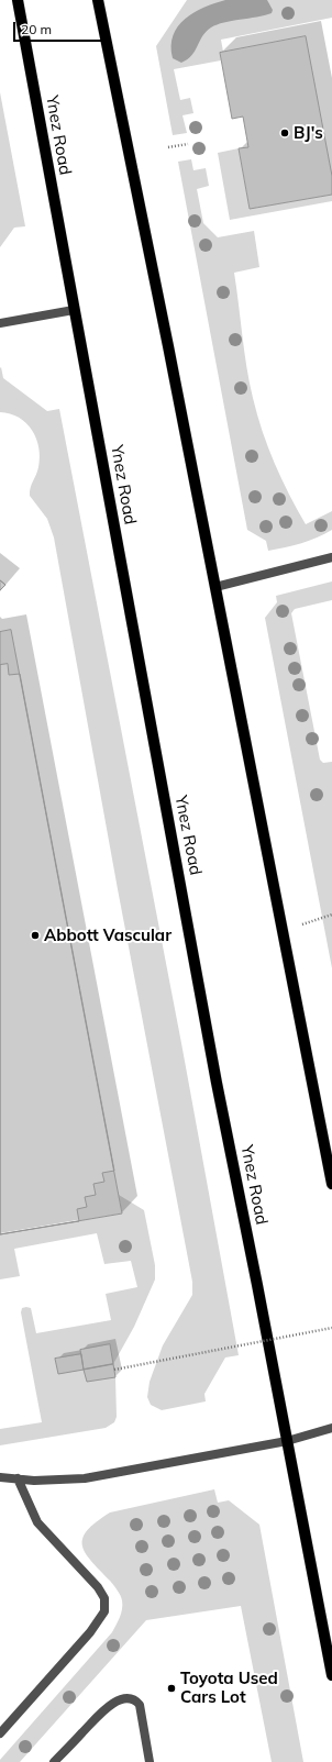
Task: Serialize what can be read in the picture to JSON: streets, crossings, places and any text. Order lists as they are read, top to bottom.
{
  "streets": {
    "main road": ["Ynez Road"]
  },
  "places": ["BJ's", "Abbott Vascular", "Toyota Used Cars Lot"],
  "scale_bar": "20 m"
}
